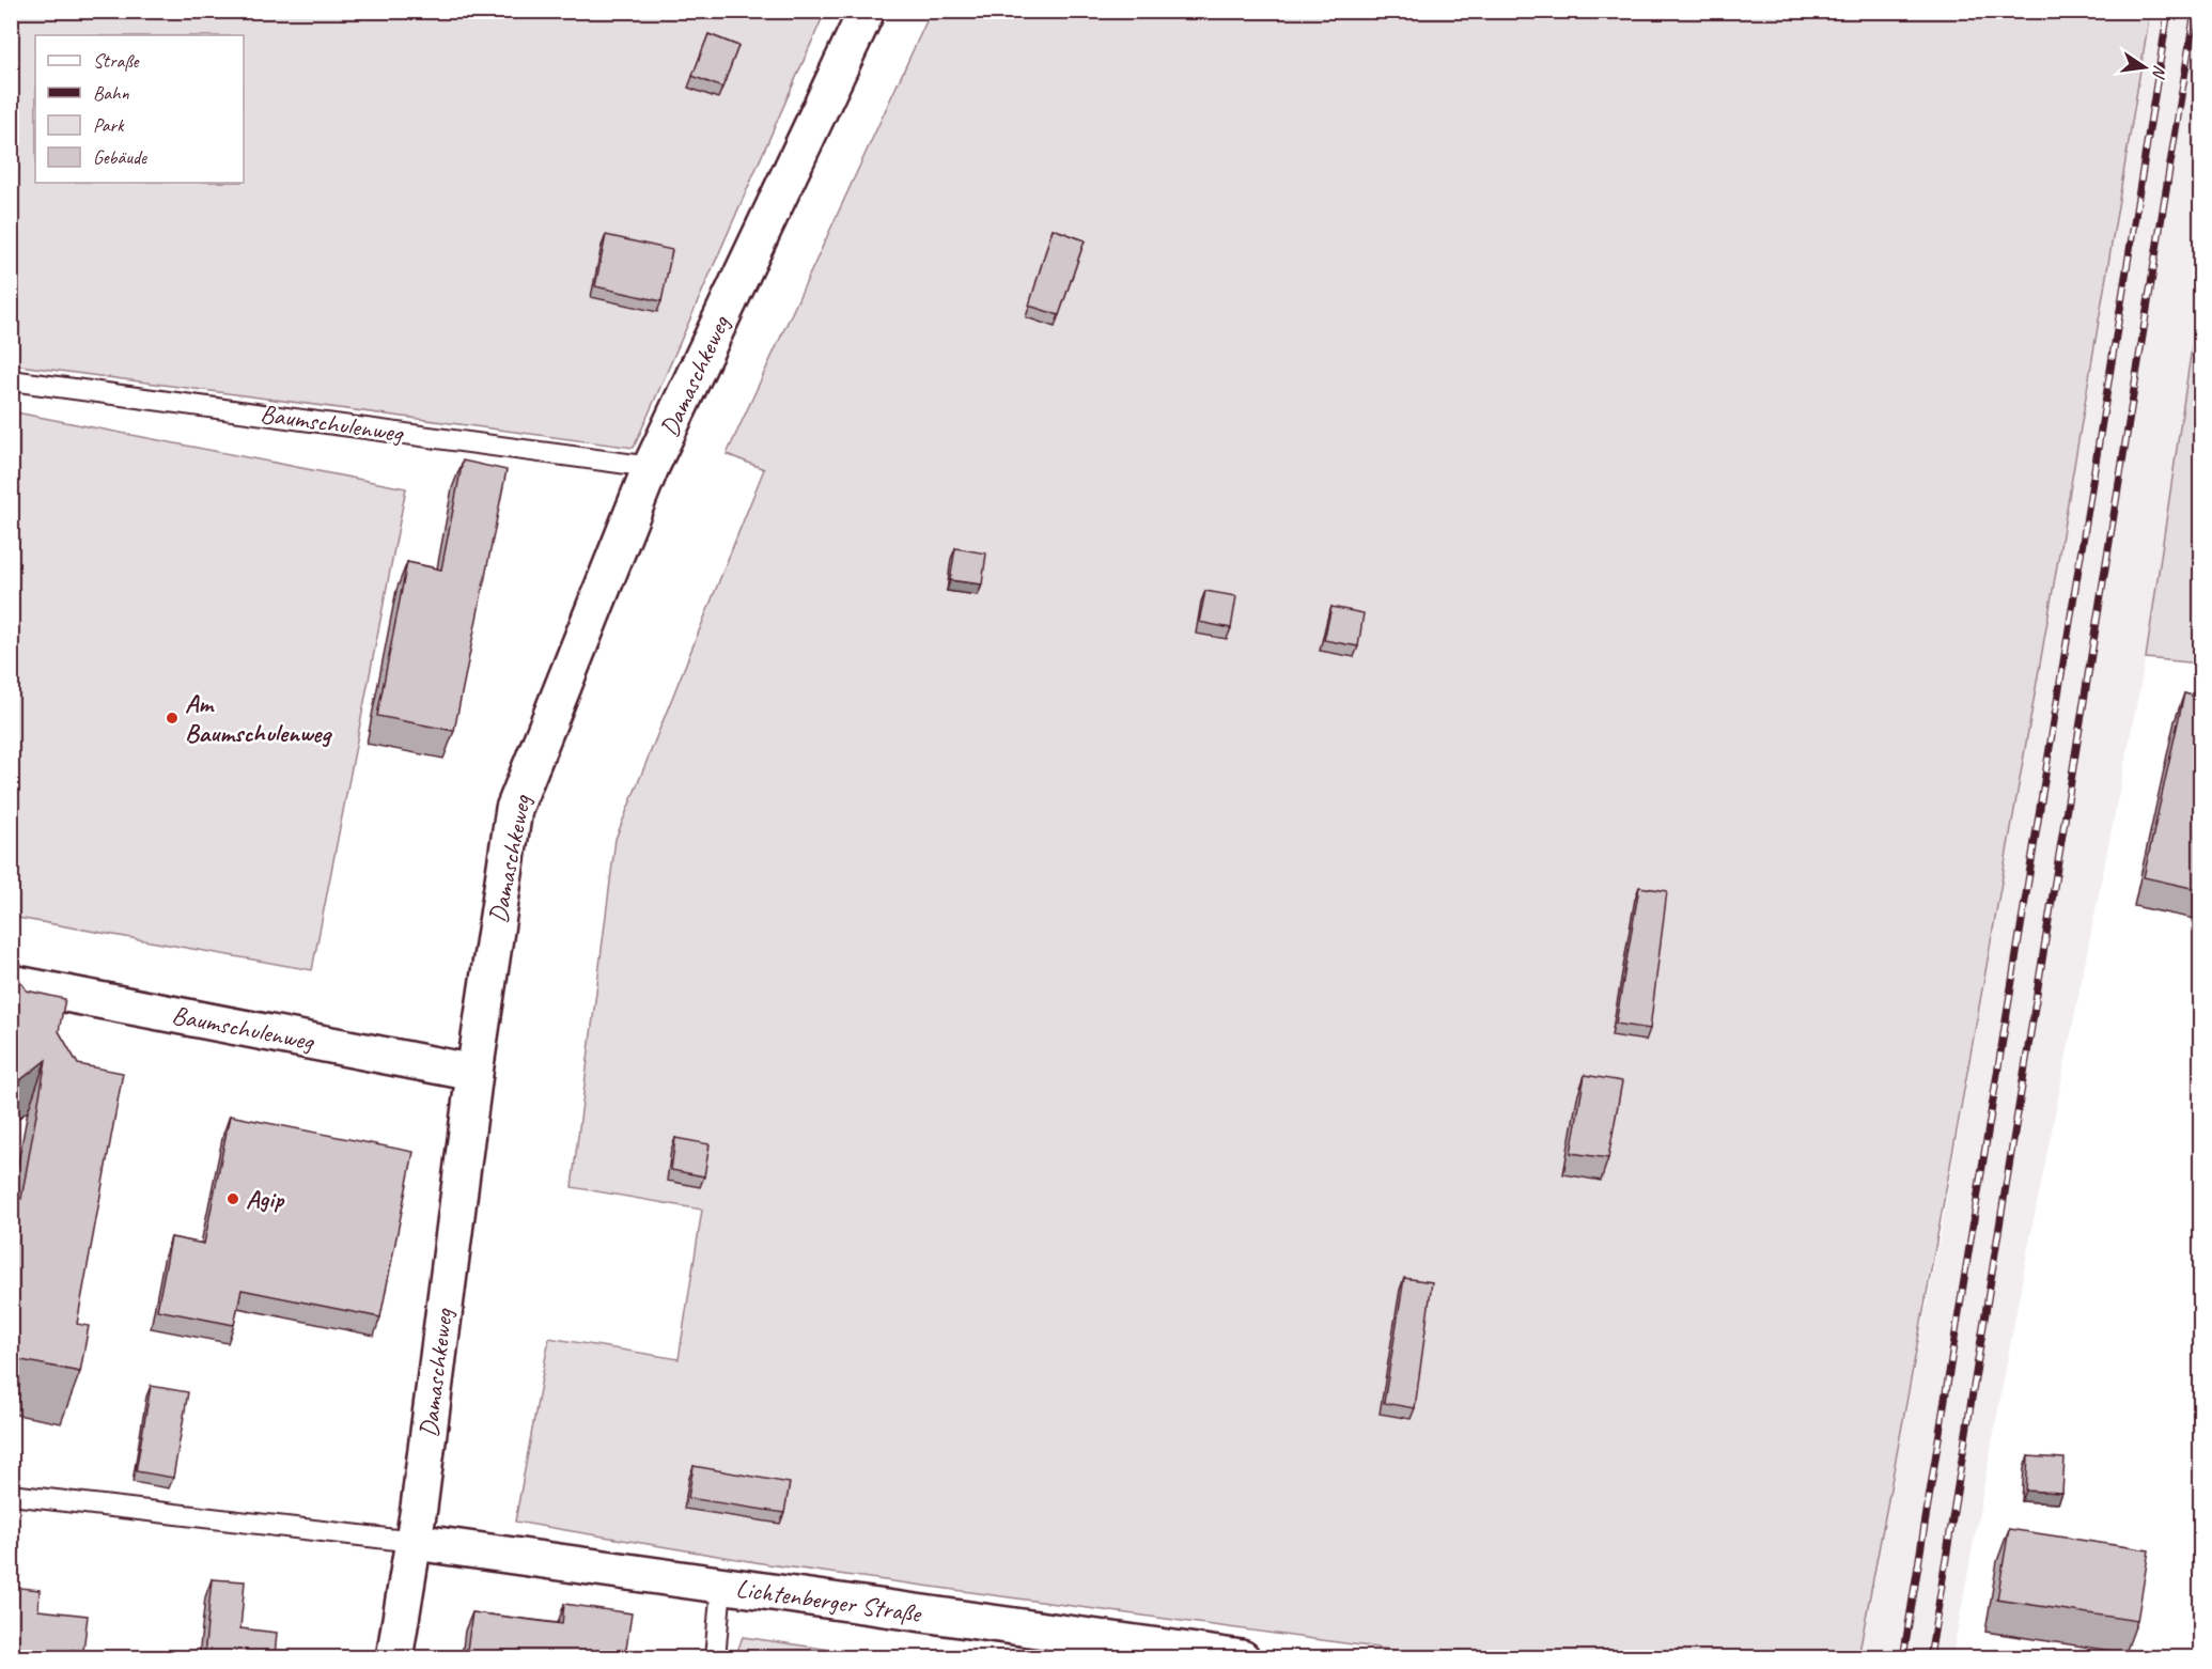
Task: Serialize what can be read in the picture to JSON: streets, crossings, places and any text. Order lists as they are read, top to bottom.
{
  "streets": {
    "street": ["Damaschkeweg", "Baumschulenweg", "Lichtenberger Straße"]
  },
  "crossings": [
    ["Damaschkeweg", "Baumschulenweg"],
    ["Damaschkeweg", "Lichtenberger Straße"]
  ],
  "places": ["Am Baumschulenweg", "Agip"],
  "legend": [
    "Straße",
    "Bahn",
    "Park",
    "Gebäude"
  ],
  "north": "right"
}
